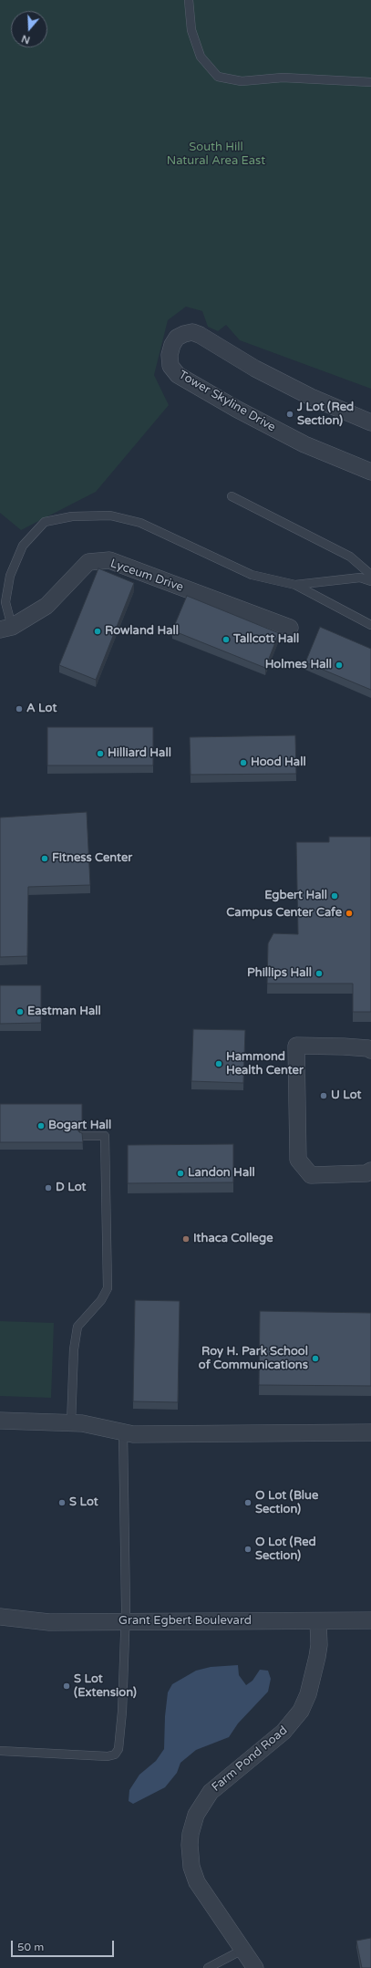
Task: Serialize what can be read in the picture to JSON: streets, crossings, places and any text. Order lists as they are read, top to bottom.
{
  "streets": {
    "street": [
      "Tower Skyline Drive",
      "Lyceum Drive",
      "Grant Egbert Boulevard",
      "Farm Pond Road"
    ]
  },
  "crossings": [
    ["Grant Egbert Boulevard", "Farm Pond Road"]
  ],
  "parks": ["South Hill Natural Area East"],
  "places": [
    "J Lot (Red Section)",
    "Rowland Hall",
    "Tallcott Hall",
    "Holmes Hall",
    "A Lot",
    "Hilliard Hall",
    "Hood Hall",
    "Fitness Center",
    "Egbert Hall",
    "Campus Center Cafe",
    "Phillips Hall",
    "Eastman Hall",
    "Hammond Health Center",
    "U Lot",
    "Bogart Hall",
    "Landon Hall",
    "D Lot",
    "Ithaca College",
    "Roy H. Park School of Communications",
    "S Lot",
    "O Lot (Blue Section)",
    "O Lot (Red Section)",
    "S Lot (Extension)"
  ],
  "scale_bar": "50 m",
  "north": "bottom"
}
